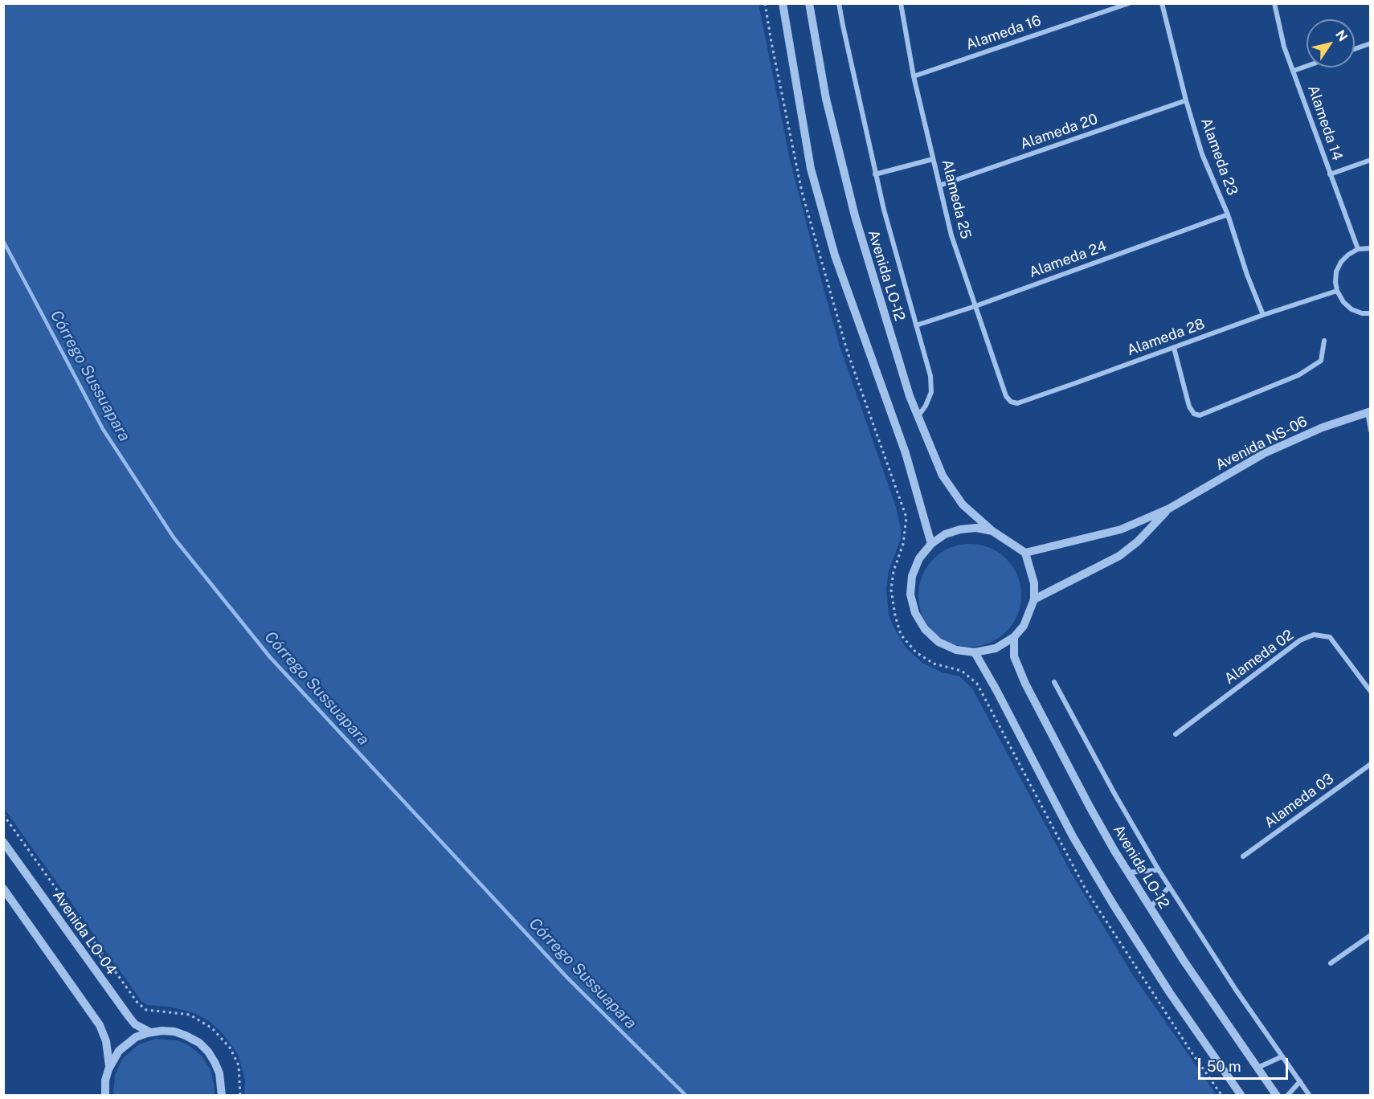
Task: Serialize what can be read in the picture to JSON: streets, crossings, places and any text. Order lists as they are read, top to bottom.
{
  "streets": {
    "street": [
      "Alameda 16",
      "Alameda 14",
      "Alameda 20",
      "Alameda 23",
      "Alameda 25",
      "Alameda 24",
      "Avenida LO-12",
      "Alameda 28",
      "Avenida NS-06",
      "Alameda 02",
      "Alameda 03",
      "Avenida LO-04"
    ]
  },
  "crossings": [
    ["Alameda 16", "Alameda 25"],
    ["Alameda 20", "Alameda 23"],
    ["Alameda 20", "Alameda 25"],
    ["Alameda 23", "Alameda 24"],
    ["Alameda 23", "Alameda 28"],
    ["Alameda 25", "Alameda 24"],
    ["Alameda 25", "Alameda 28"],
    ["Avenida LO-12", "Avenida NS-06"]
  ],
  "water": ["Córrego Sussuapara"],
  "scale_bar": "50 m",
  "north": "top right"
}
